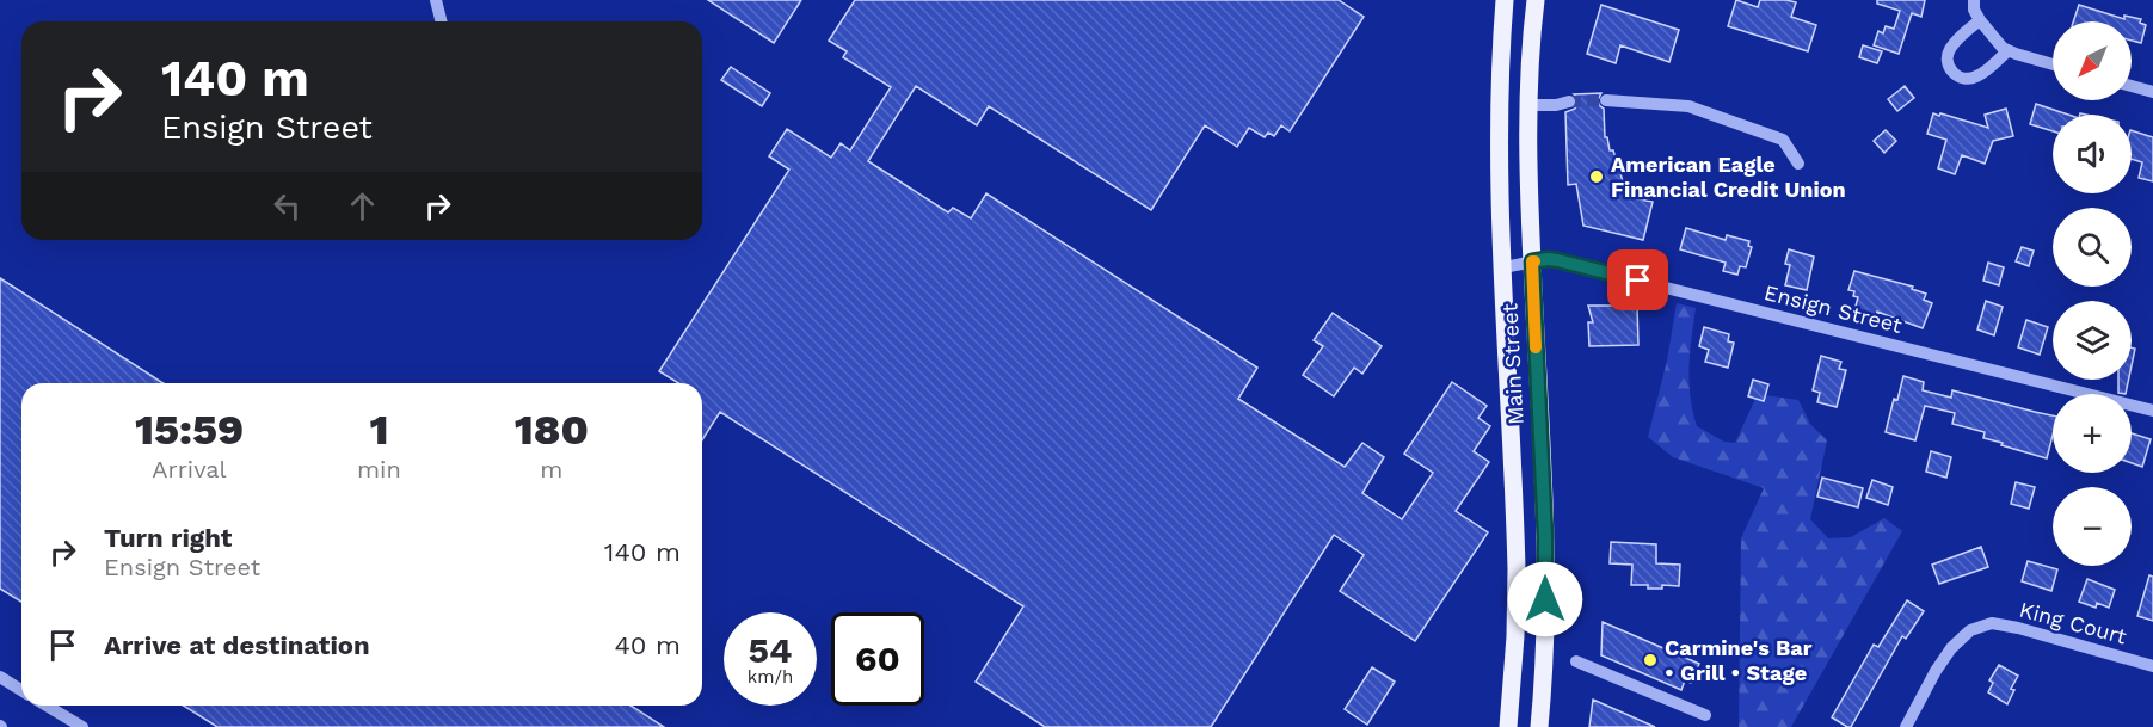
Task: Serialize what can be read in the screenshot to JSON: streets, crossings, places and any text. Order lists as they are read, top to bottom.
{
  "streets": {
    "main road": ["Main Street"],
    "street": ["Ensign Street", "King Court"]
  },
  "crossings": [
    ["Ensign Street", "Main Street"]
  ],
  "places": ["American Eagle Financial Credit Union", "Carmine's Bar • Grill • Stage"],
  "north": "bottom left",
  "page": {
    "map_buttons": ["+", "−"],
    "turn": ["140 m", "Ensign Street"],
    "eta": [
      "15:59",
      "Arrival",
      "1",
      "min",
      "180",
      "m"
    ],
    "list": [
      {
        "name": "Turn right",
        "note": "Ensign Street",
        "value": "140 m"
      },
      {
        "name": "Arrive at destination",
        "value": "40 m"
      }
    ],
    "speed": "54 km/h",
    "limit": "60"
  }
}
